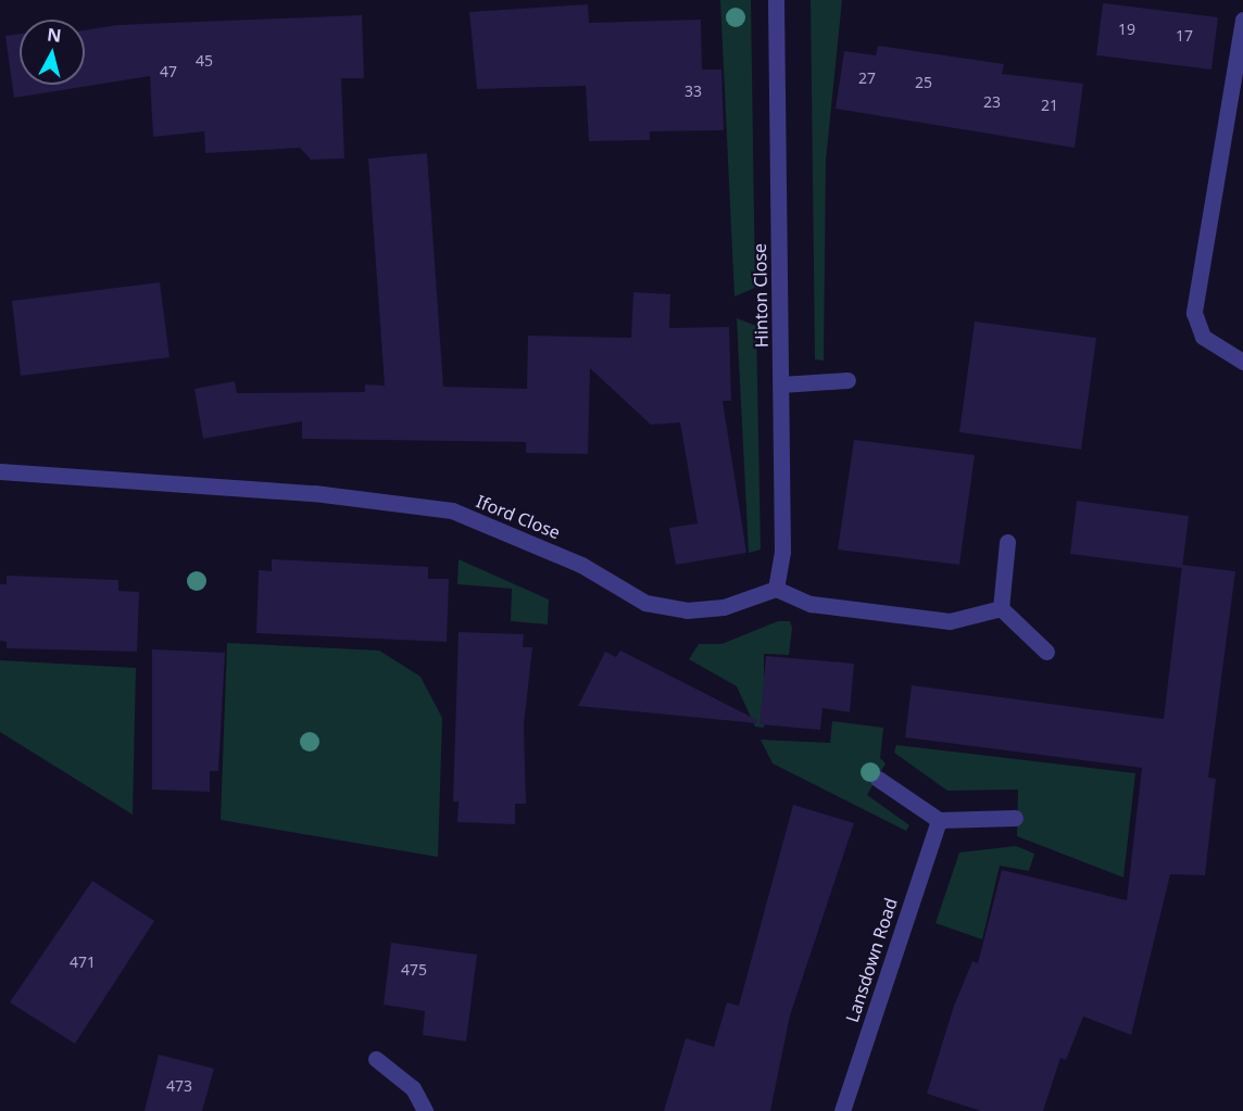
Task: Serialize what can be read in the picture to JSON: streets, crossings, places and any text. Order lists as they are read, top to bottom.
{
  "streets": {
    "street": ["Hinton Close", "Iford Close", "Lansdown Road"]
  },
  "crossings": [
    ["Hinton Close", "Iford Close"]
  ],
  "house_numbers": [
    "19",
    "17",
    "45",
    "47",
    "27",
    "25",
    "33",
    "23",
    "21",
    "471",
    "475",
    "473"
  ],
  "north": "top"
}
